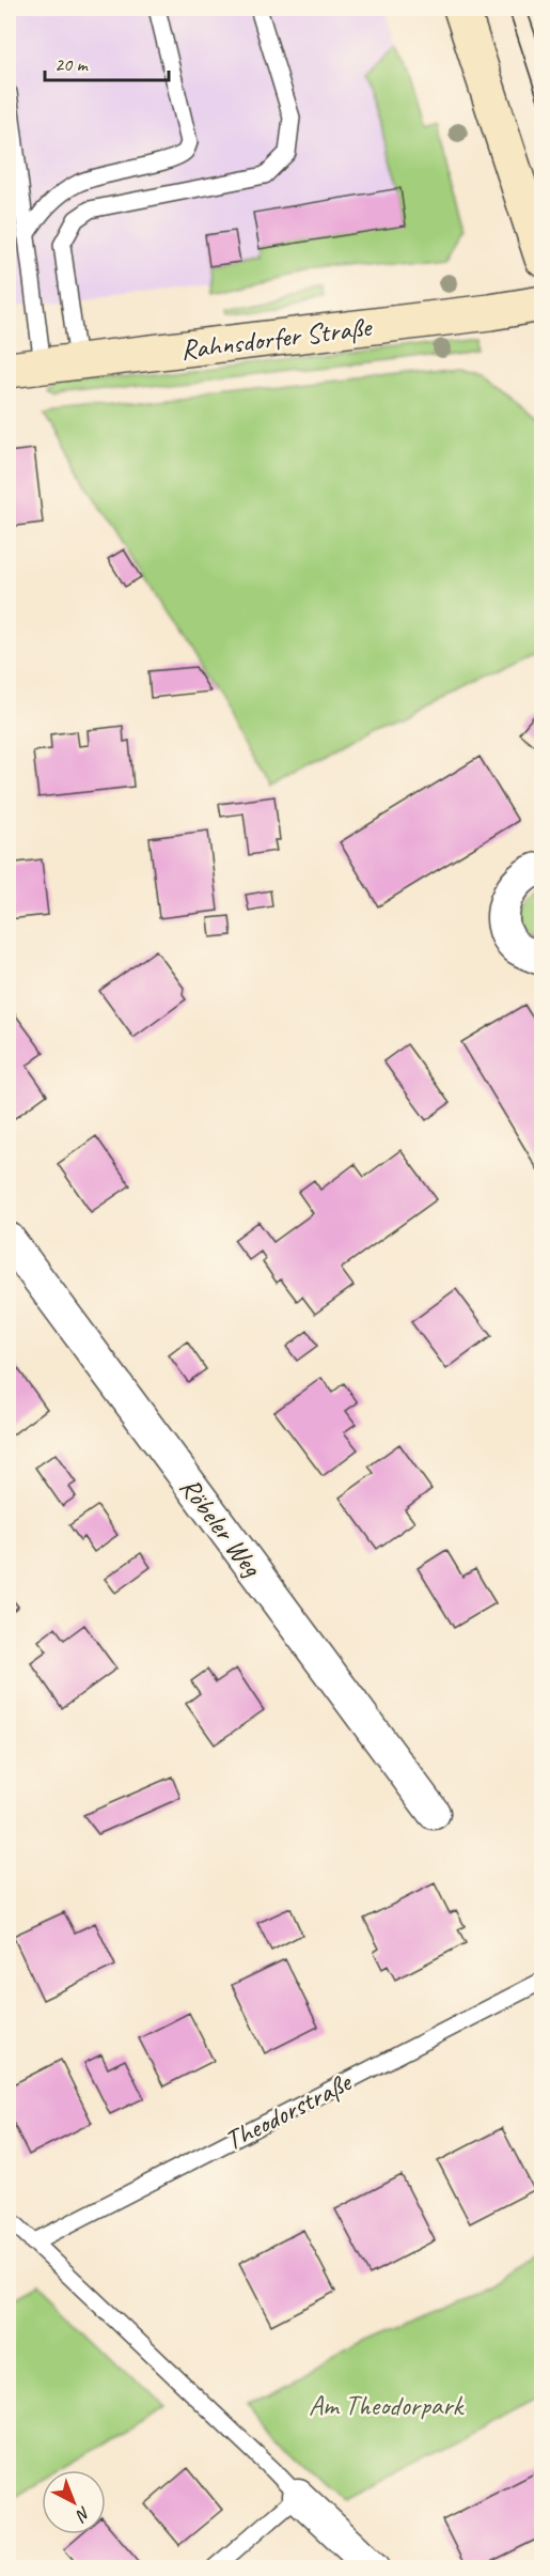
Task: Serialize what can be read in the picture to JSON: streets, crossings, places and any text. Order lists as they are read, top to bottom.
{
  "streets": {
    "street": ["Rahnsdorfer Straße", "Röbeler Weg"],
    "lane": ["Theodorstraße"]
  },
  "parks": ["Am Theodorpark"],
  "scale_bar": "20 m",
  "north": "bottom right"
}
